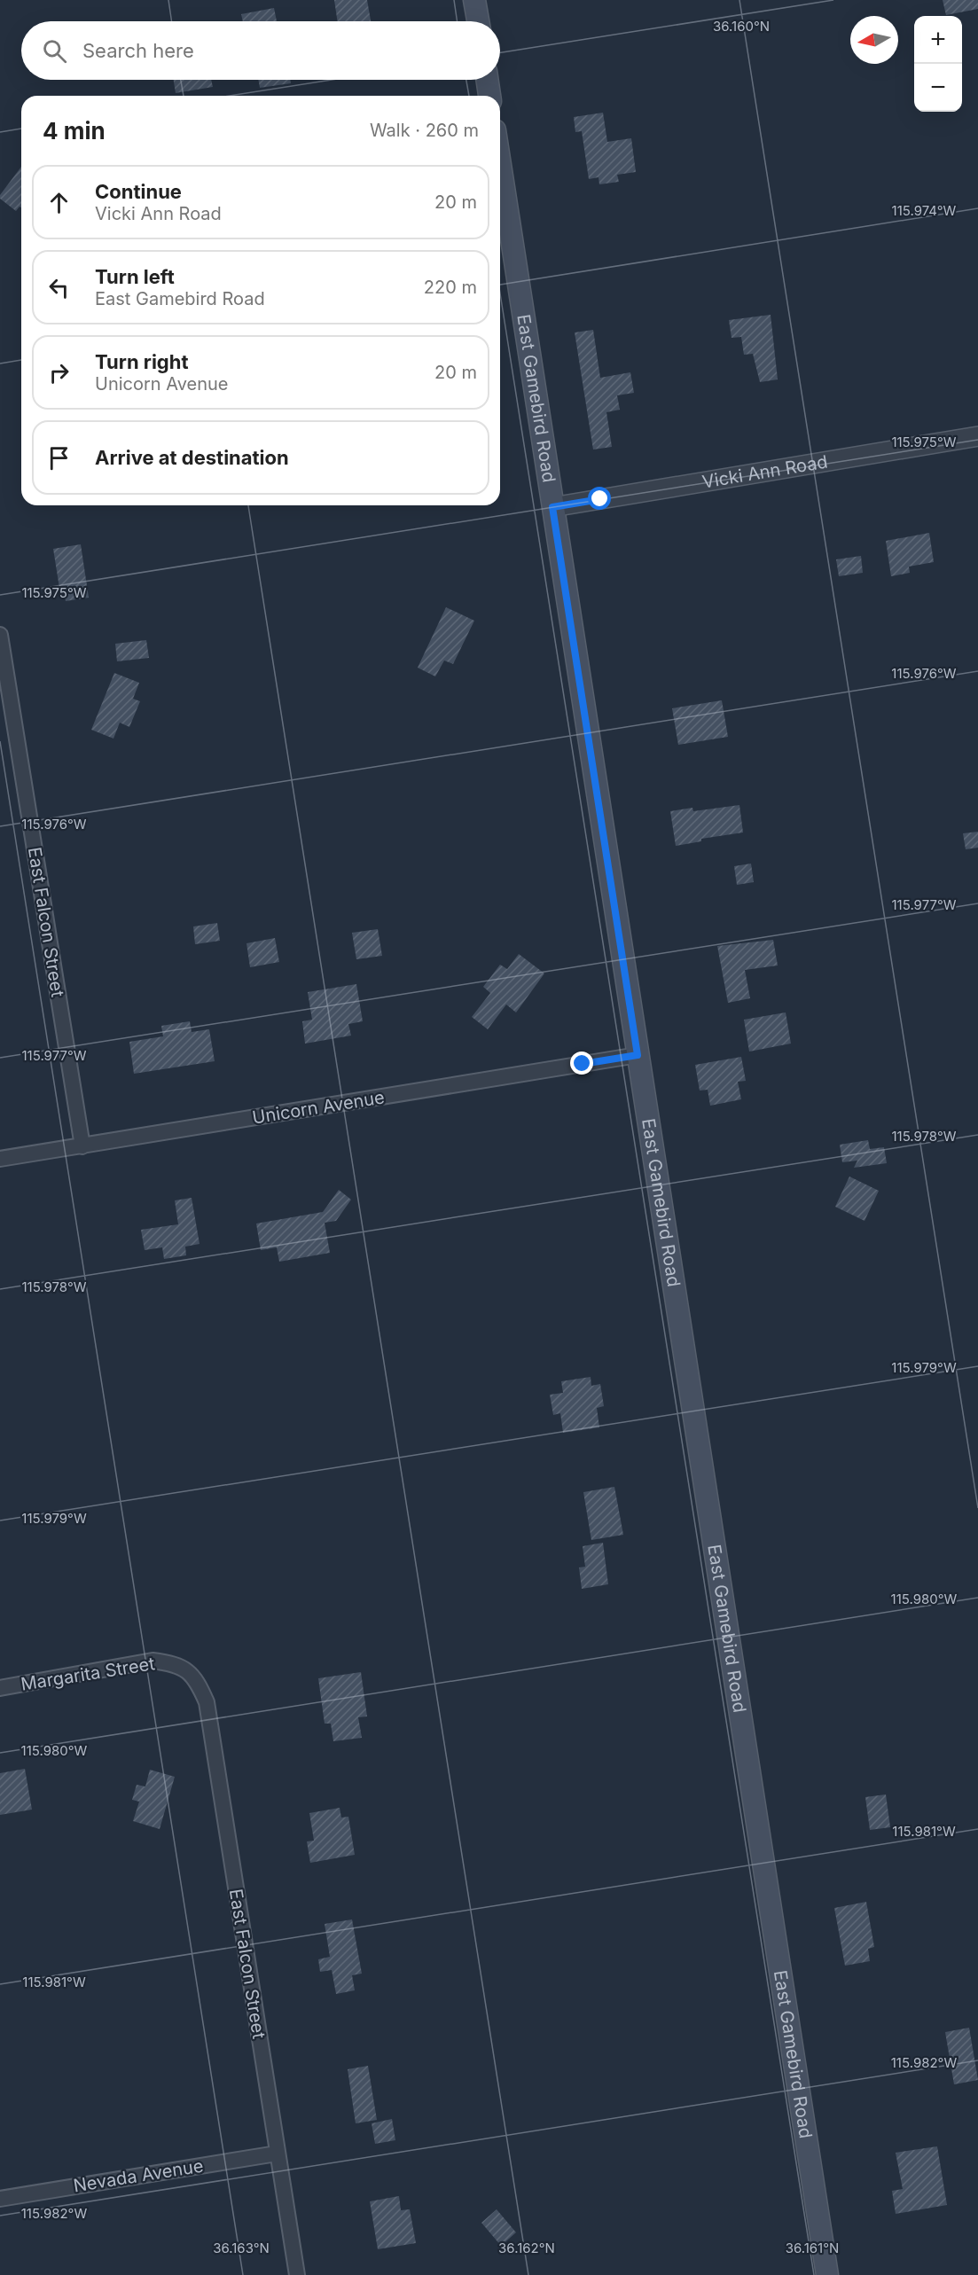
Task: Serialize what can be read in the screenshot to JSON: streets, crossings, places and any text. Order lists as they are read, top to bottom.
{
  "streets": {
    "main road": ["East Gamebird Road"],
    "street": [
      "Vicki Ann Road",
      "East Falcon Street",
      "Unicorn Avenue",
      "Margarita Street",
      "Nevada Avenue"
    ]
  },
  "crossings": [
    ["East Gamebird Road", "Vicki Ann Road"],
    ["East Gamebird Road", "Unicorn Avenue"],
    ["East Falcon Street", "Unicorn Avenue"],
    ["East Falcon Street", "Margarita Street"],
    ["East Falcon Street", "Nevada Avenue"]
  ],
  "north": "left",
  "page": {
    "map_buttons": ["+", "−"],
    "search": "Search here",
    "heading": ["4 min", "Walk · 260 m"],
    "list": [
      ["Continue", "Vicki Ann Road", "20 m"],
      ["Turn left", "East Gamebird Road", "220 m"],
      ["Turn right", "Unicorn Avenue", "20 m"],
      "Arrive at destination"
    ]
  },
  "coordinates": [
    "36.160°N",
    "115.974°W",
    "115.975°W",
    "115.976°W",
    "115.977°W",
    "115.978°W",
    "115.979°W",
    "115.980°W",
    "115.981°W",
    "115.982°W",
    "36.163°N",
    "36.162°N",
    "36.161°N"
  ]
}
